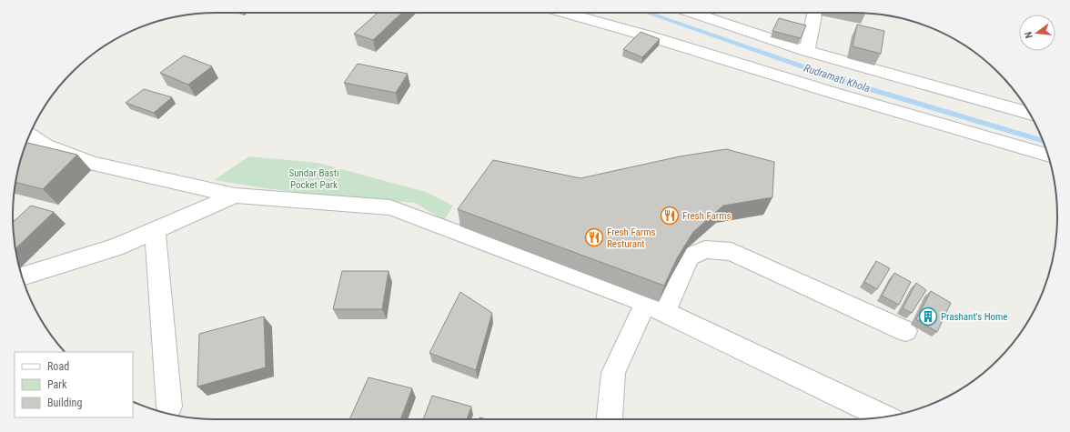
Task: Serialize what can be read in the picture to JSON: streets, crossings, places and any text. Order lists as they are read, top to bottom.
{
  "water": ["Rudramati Khola"],
  "parks": ["Sundar Basti Pocket Park"],
  "places": {
    "restaurant": ["Fresh Farms", "Fresh Farms Resturant"],
    "building": ["Prashant's Home"]
  },
  "legend": ["Road", "Park", "Building"],
  "north": "left"
}
